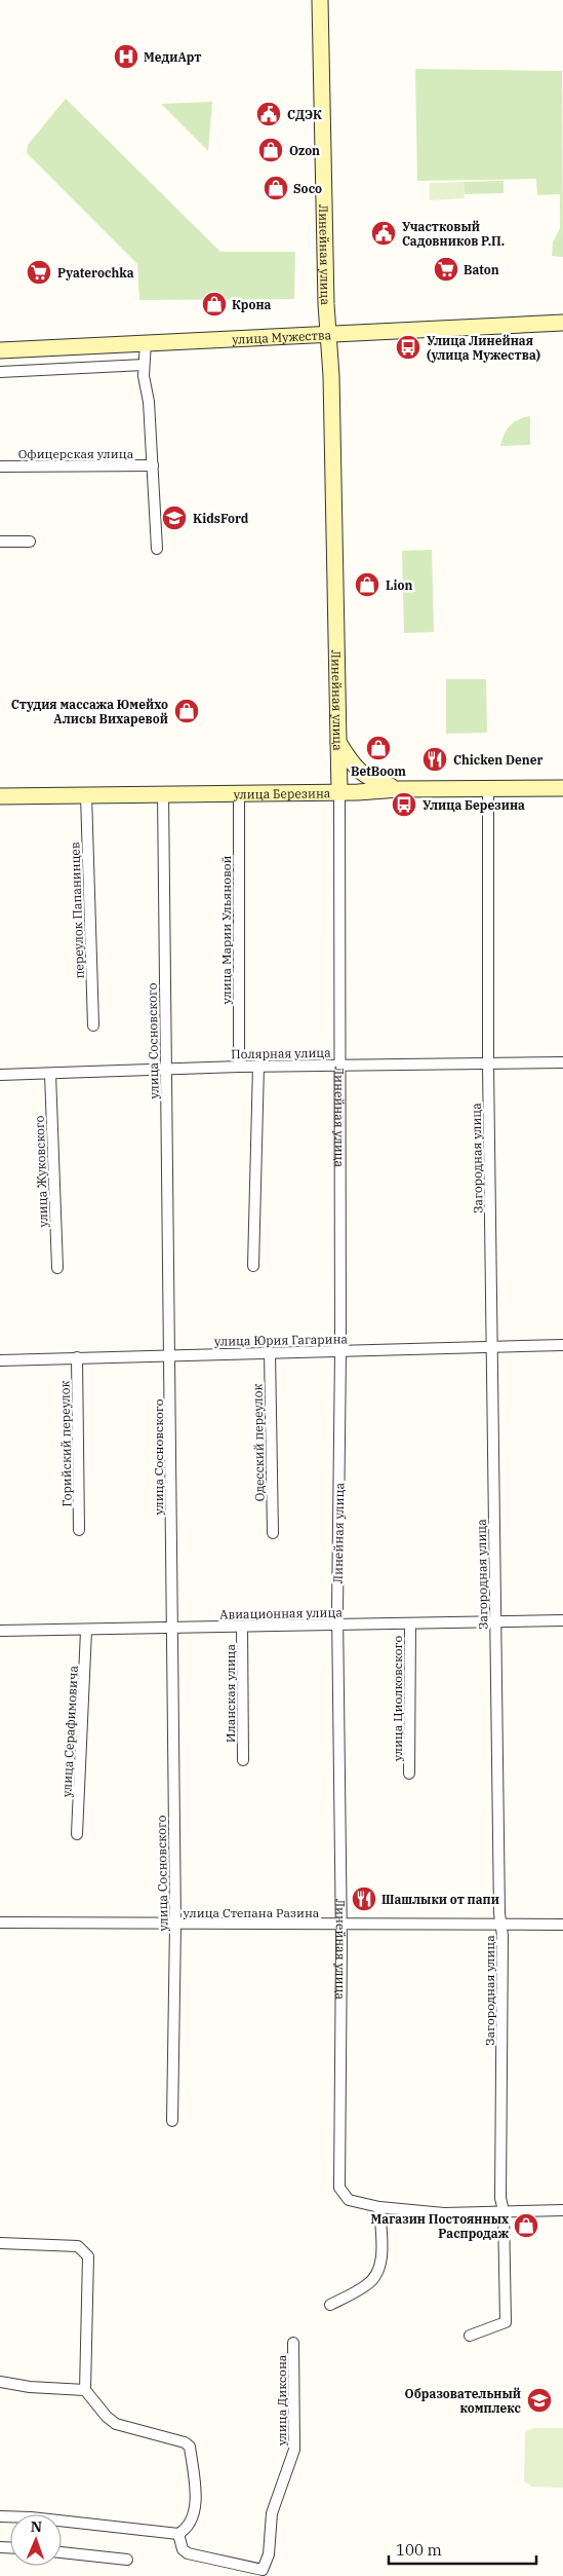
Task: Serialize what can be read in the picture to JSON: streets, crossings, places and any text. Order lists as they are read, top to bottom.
{
  "streets": {
    "street": [
      "Линейная улица",
      "улица Мужества",
      "Офицерская улица",
      "улица Березина",
      "переулок Папанинцев",
      "улица Марии Ульяновой",
      "улица Сосновского",
      "Полярная улица",
      "Загородная улица",
      "улица Жуковского",
      "улица Юрия Гагарина",
      "Одесский переулок",
      "Горийский переулок",
      "Авиационная улица",
      "Иланская улица",
      "улица Циолковского",
      "улица Серафимовича",
      "улица Степана Разина",
      "улица Диксона"
    ]
  },
  "crossings": [
    ["Линейная улица", "улица Мужества"],
    ["Линейная улица", "улица Березина"],
    ["Линейная улица", "Полярная улица"],
    ["Линейная улица", "улица Юрия Гагарина"],
    ["Линейная улица", "Авиационная улица"],
    ["Линейная улица", "улица Степана Разина"],
    ["улица Березина", "переулок Папанинцев"],
    ["улица Березина", "улица Марии Ульяновой"],
    ["улица Березина", "улица Сосновского"],
    ["улица Березина", "Загородная улица"],
    ["улица Марии Ульяновой", "Полярная улица"],
    ["улица Сосновского", "Полярная улица"],
    ["улица Сосновского", "улица Юрия Гагарина"],
    ["улица Сосновского", "Авиационная улица"],
    ["улица Сосновского", "улица Степана Разина"],
    ["Полярная улица", "Загородная улица"],
    ["Полярная улица", "улица Жуковского"],
    ["Загородная улица", "улица Юрия Гагарина"],
    ["Загородная улица", "Авиационная улица"],
    ["Загородная улица", "улица Степана Разина"],
    ["улица Юрия Гагарина", "Одесский переулок"],
    ["улица Юрия Гагарина", "Горийский переулок"],
    ["Авиационная улица", "Иланская улица"],
    ["Авиационная улица", "улица Циолковского"],
    ["Авиационная улица", "улица Серафимовича"]
  ],
  "places": {
    "hospital": ["МедиАрт"],
    "public building": ["СДЭК", "Участковый Садовников Р.П."],
    "shop": [
      "Ozon",
      "Soco",
      "Крона",
      "Lion",
      "Студия массажа Юмейхо Алисы Вихаревой",
      "BetBoom",
      "Магазин Постоянных Распродаж"
    ],
    "supermarket": ["Baton", "Pyaterochka"],
    "bus stop": ["Улица Линейная (улица Мужества)", "Улица Березина"],
    "school or university": ["KidsFord", "Образовательный комплекс"],
    "restaurant": ["Chicken Dener", "Шашлыки от папи"]
  },
  "scale_bar": "100 m",
  "north": "top"
}
